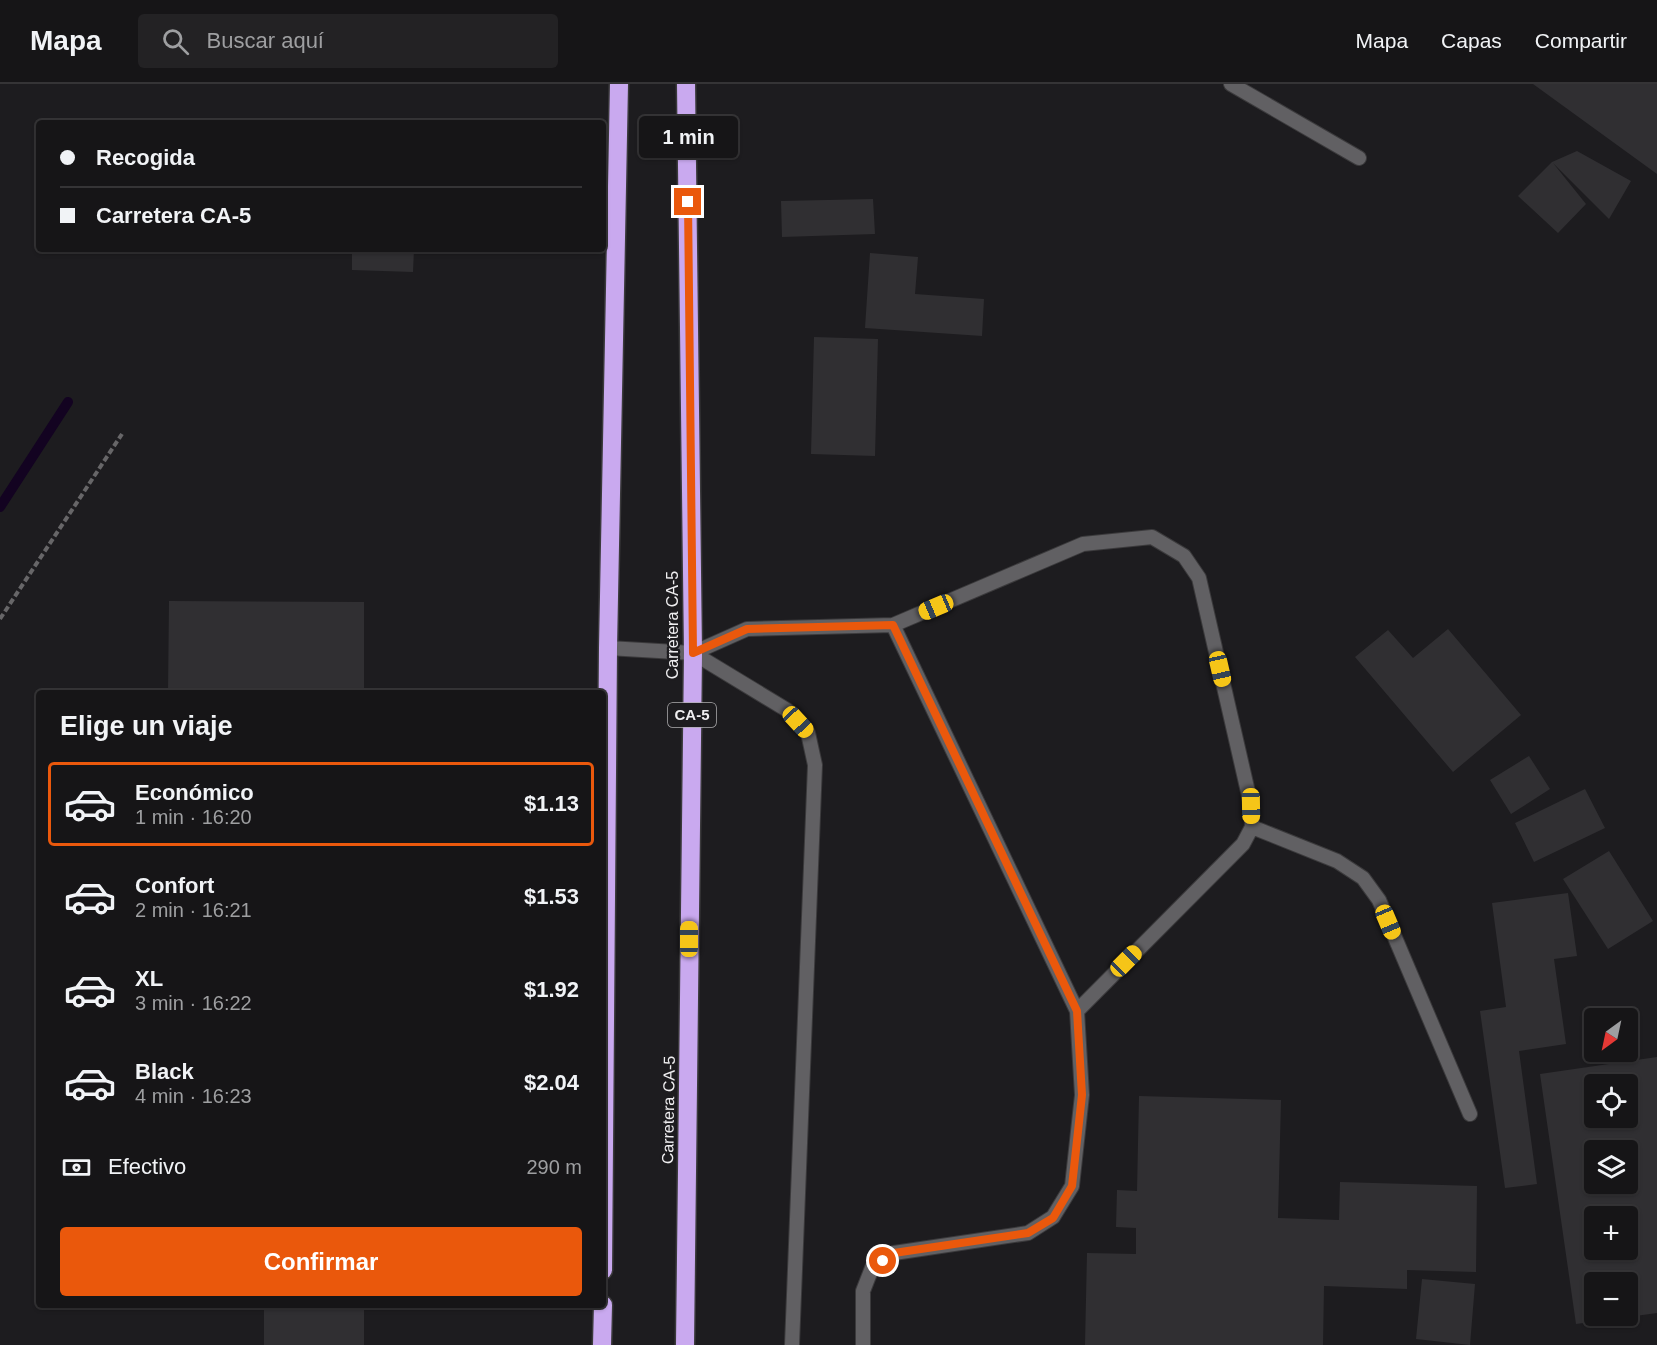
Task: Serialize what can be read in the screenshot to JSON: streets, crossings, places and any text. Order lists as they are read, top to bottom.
{
  "streets": {
    "highway": ["Carretera CA-5", "CA-5"]
  },
  "north": "bottom left",
  "page": {
    "header": "Mapa",
    "search": "Buscar aquí",
    "nav": ["Mapa", "Capas", "Compartir"],
    "bubble": "1 min",
    "banner": ["Recogida", "Carretera CA-5"],
    "heading": "Elige un viaje",
    "list": [
      {
        "name": "Económico",
        "note": "1 min · 16:20",
        "value": "$1.13"
      },
      {
        "name": "Confort",
        "note": "2 min · 16:21",
        "value": "$1.53"
      },
      {
        "name": "XL",
        "note": "3 min · 16:22",
        "value": "$1.92"
      },
      {
        "name": "Black",
        "note": "4 min · 16:23",
        "value": "$2.04"
      }
    ],
    "map_buttons": ["+", "−"],
    "pay": ["Efectivo", "290 m"],
    "buttons": "Confirmar"
  }
}
